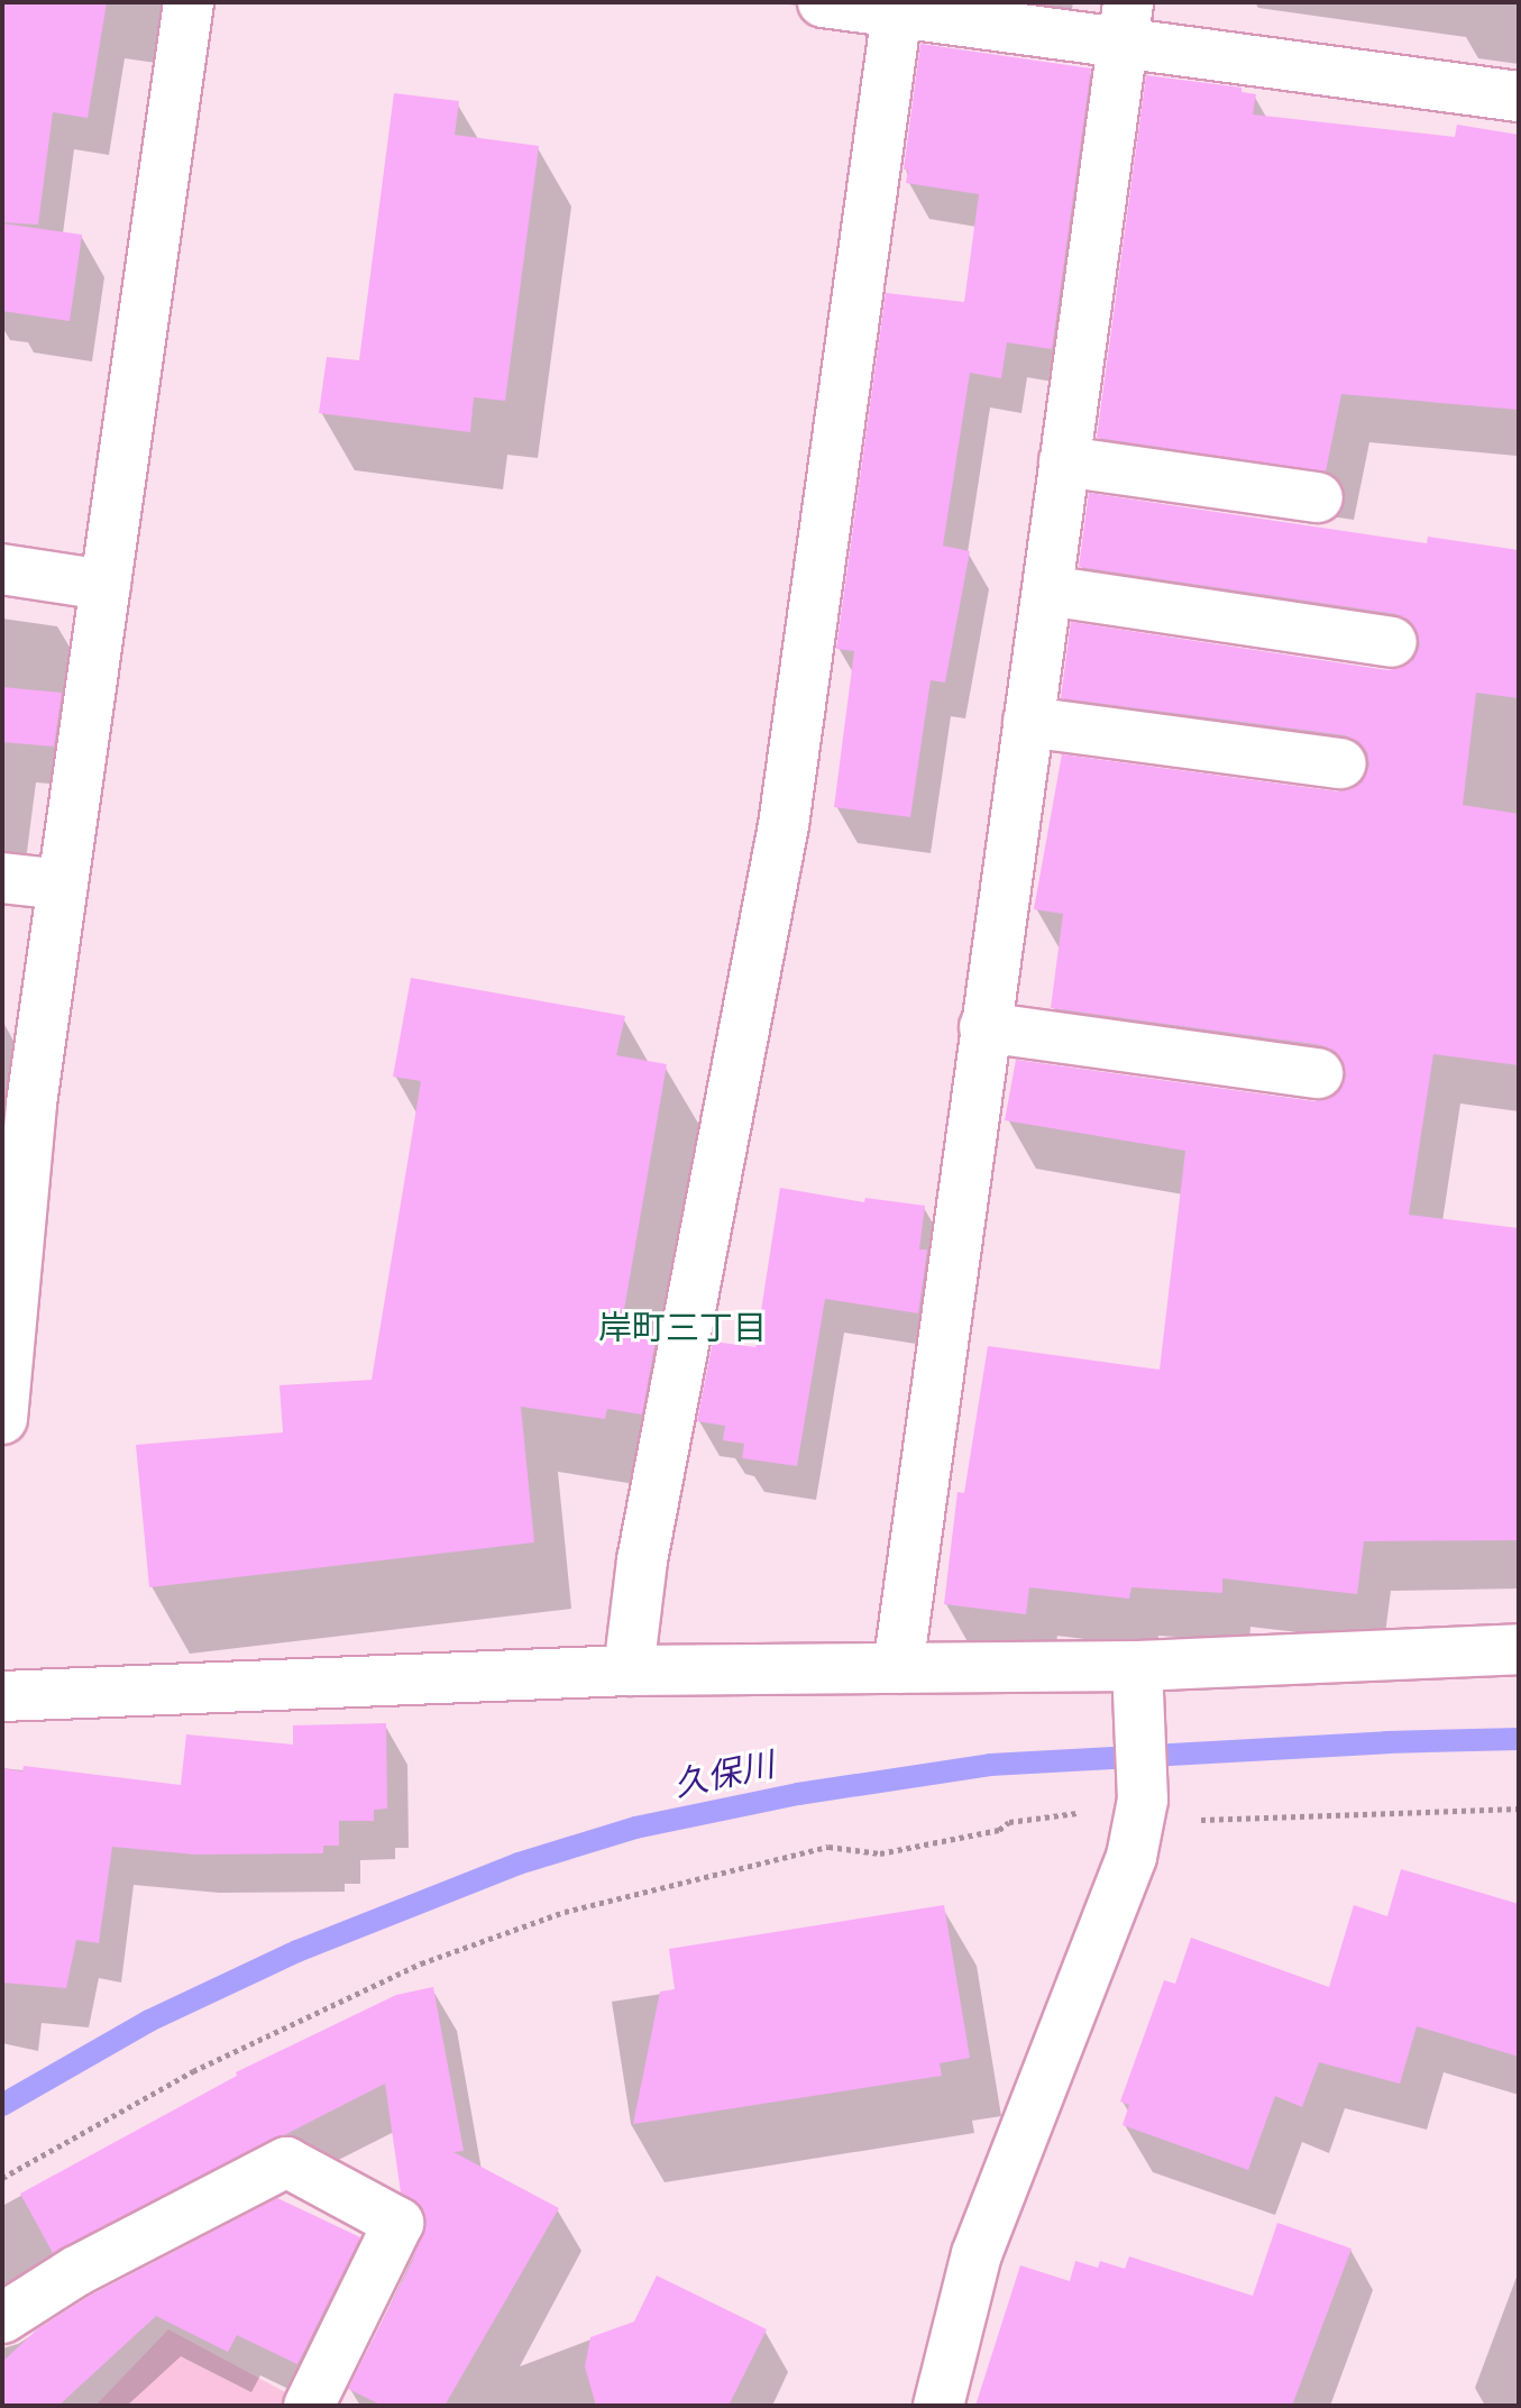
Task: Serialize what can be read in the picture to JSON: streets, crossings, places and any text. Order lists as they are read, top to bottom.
{
  "districts": ["岸町三丁目"],
  "water": ["久保川"]
}
